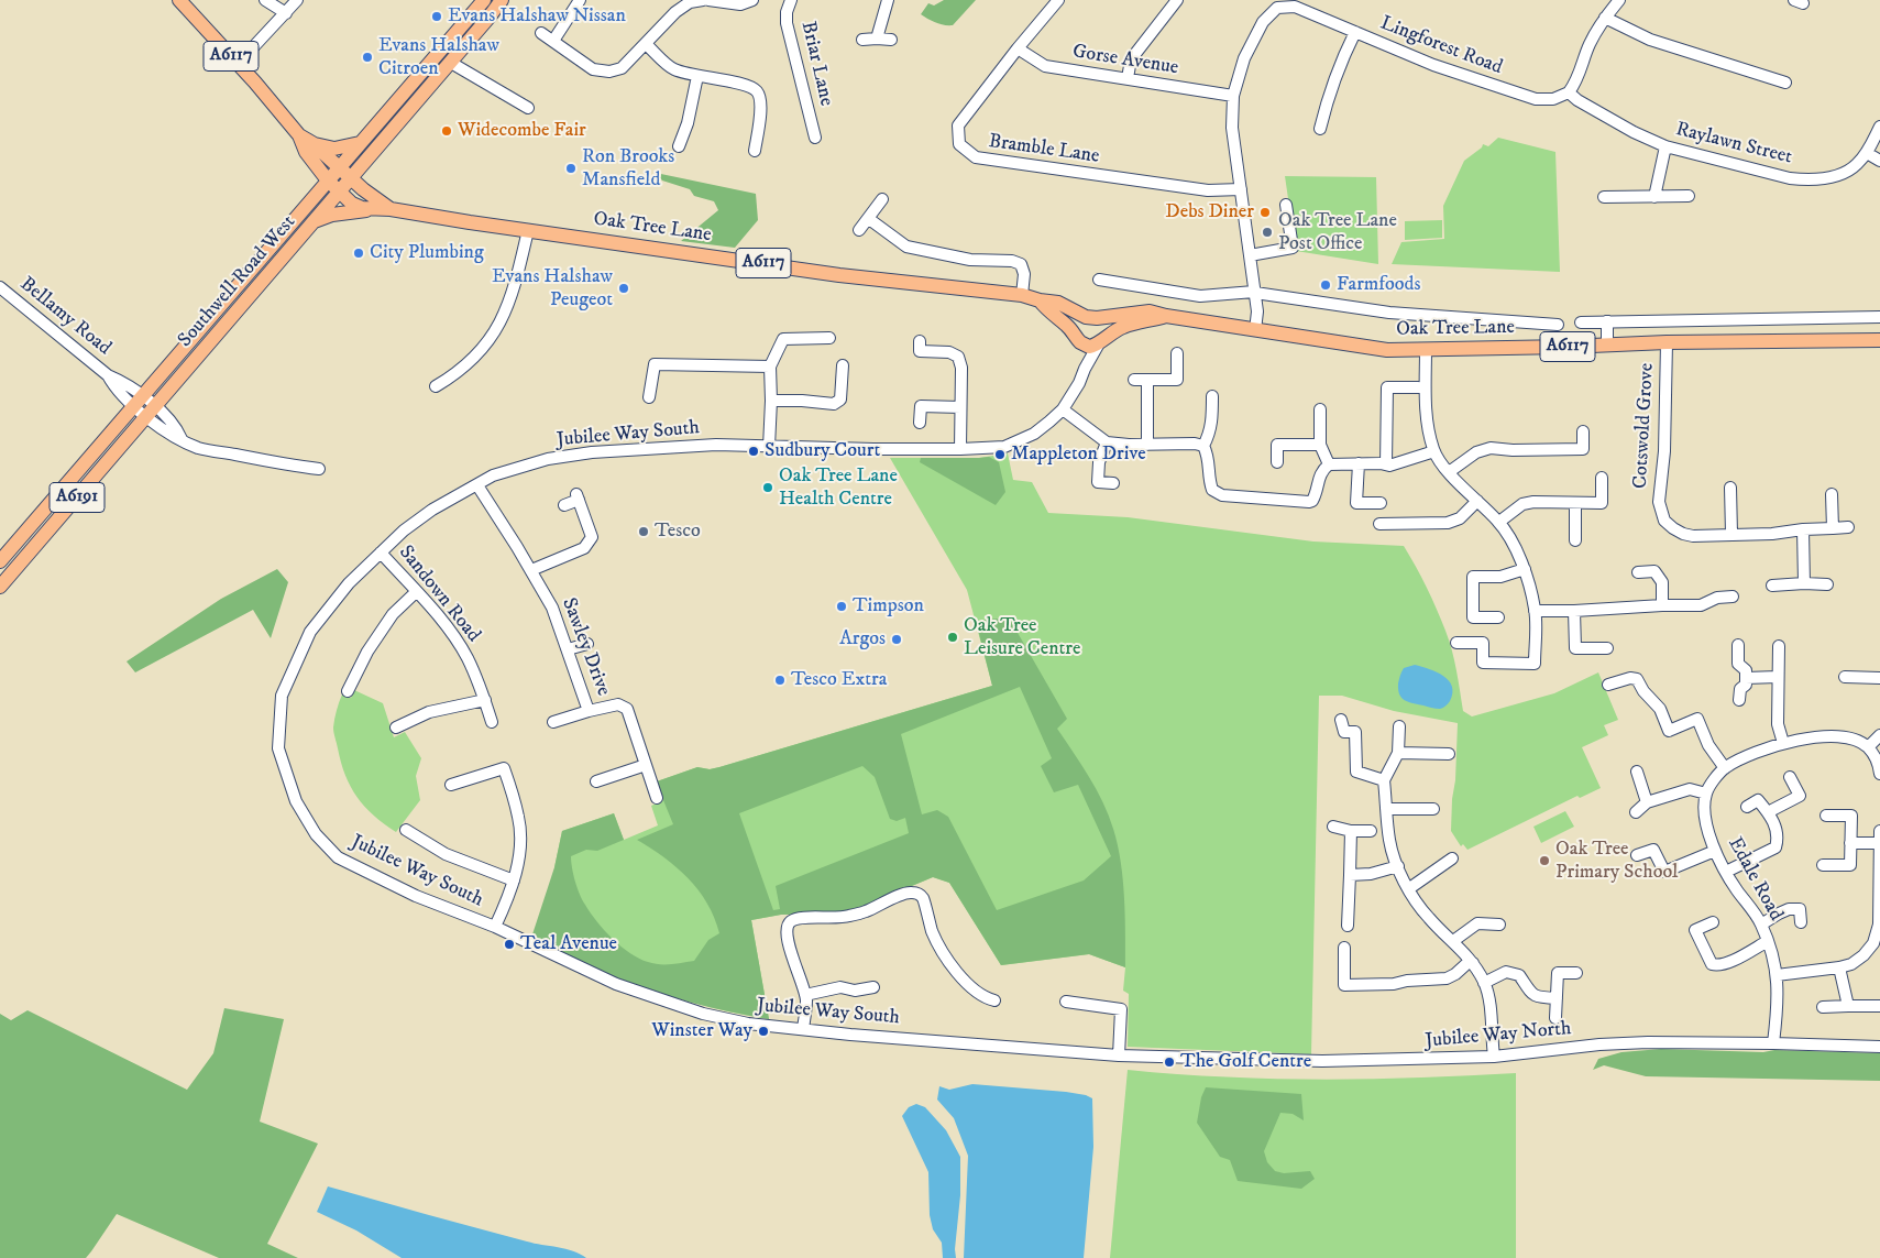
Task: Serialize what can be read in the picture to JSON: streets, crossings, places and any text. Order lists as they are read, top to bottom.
{
  "streets": {
    "main road": [
      "A6117",
      "Oak Tree Lane",
      "Southwell Road West",
      "A6191"
    ],
    "street": [
      "Lingforest Road",
      "Gorse Avenue",
      "Briar Lane",
      "Raylawn Street",
      "Bramble Lane",
      "Bellamy Road",
      "Cotswold Grove",
      "Jubilee Way South",
      "Sandown Road",
      "Sawley Drive",
      "Edale Road",
      "Jubilee Way North"
    ]
  },
  "crossings": [
    ["Lingforest Road", "Gorse Avenue"],
    ["Lingforest Road", "Raylawn Street"],
    ["Lingforest Road", "Bramble Lane"],
    ["Lingforest Road", "Oak Tree Lane"],
    ["A6117", "Oak Tree Lane"],
    ["A6117", "Southwell Road West"],
    ["Gorse Avenue", "Bramble Lane"],
    ["Oak Tree Lane", "Southwell Road West"],
    ["Oak Tree Lane", "Cotswold Grove"],
    ["Oak Tree Lane", "Jubilee Way South"],
    ["Southwell Road West", "Bellamy Road"],
    ["Jubilee Way South", "Sandown Road"],
    ["Jubilee Way South", "Sawley Drive"],
    ["Jubilee Way South", "Jubilee Way North"],
    ["Edale Road", "Jubilee Way North"]
  ],
  "places": [
    "Evans Halshaw Nissan",
    "Evans Halshaw Citroen",
    "Widecombe Fair",
    "Ron Brooks Mansfield",
    "Debs Diner",
    "Oak Tree Lane Post Office",
    "City Plumbing",
    "Farmfoods",
    "Evans Halshaw Peugeot",
    "Sudbury Court",
    "Mappleton Drive",
    "Oak Tree Lane Health Centre",
    "Tesco",
    "Timpson",
    "Oak Tree Leisure Centre",
    "Argos",
    "Tesco Extra",
    "Oak Tree Primary School",
    "Teal Avenue",
    "Winster Way",
    "The Golf Centre"
  ]
}
